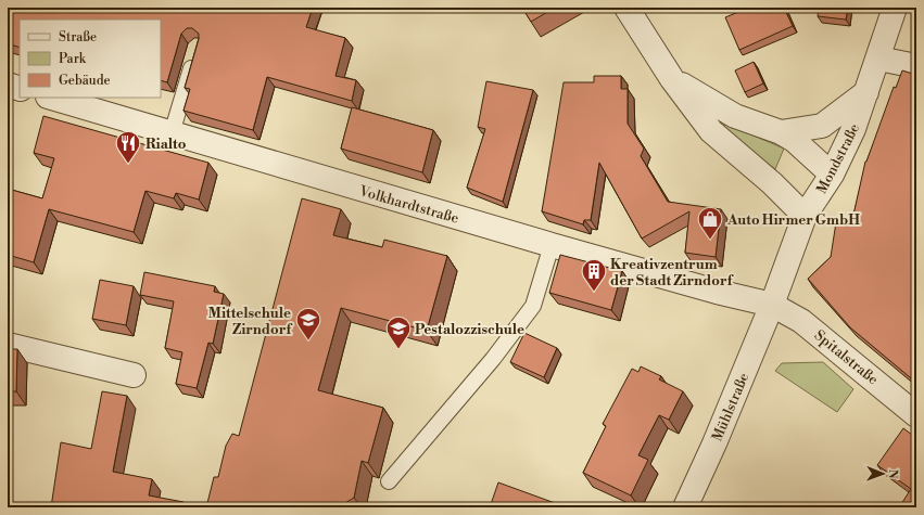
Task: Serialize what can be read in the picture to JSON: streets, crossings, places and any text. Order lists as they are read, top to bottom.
{
  "streets": {
    "street": [
      "Mondstraße",
      "Volkhardtstraße",
      "Spitalstraße",
      "Mühlstraße"
    ]
  },
  "crossings": [
    ["Mondstraße", "Volkhardtstraße"],
    ["Mondstraße", "Spitalstraße"],
    ["Mondstraße", "Mühlstraße"],
    ["Volkhardtstraße", "Spitalstraße"],
    ["Volkhardtstraße", "Mühlstraße"],
    ["Spitalstraße", "Mühlstraße"]
  ],
  "places": {
    "restaurant": ["Rialto"],
    "shop": ["Auto Hirmer GmbH"],
    "building": ["Kreativzentrum der Stadt Zirndorf"],
    "school or university": ["Mittelschule Zirndorf", "Pestalozzischule"]
  },
  "legend": ["Straße", "Park", "Gebäude"],
  "north": "right"
}
